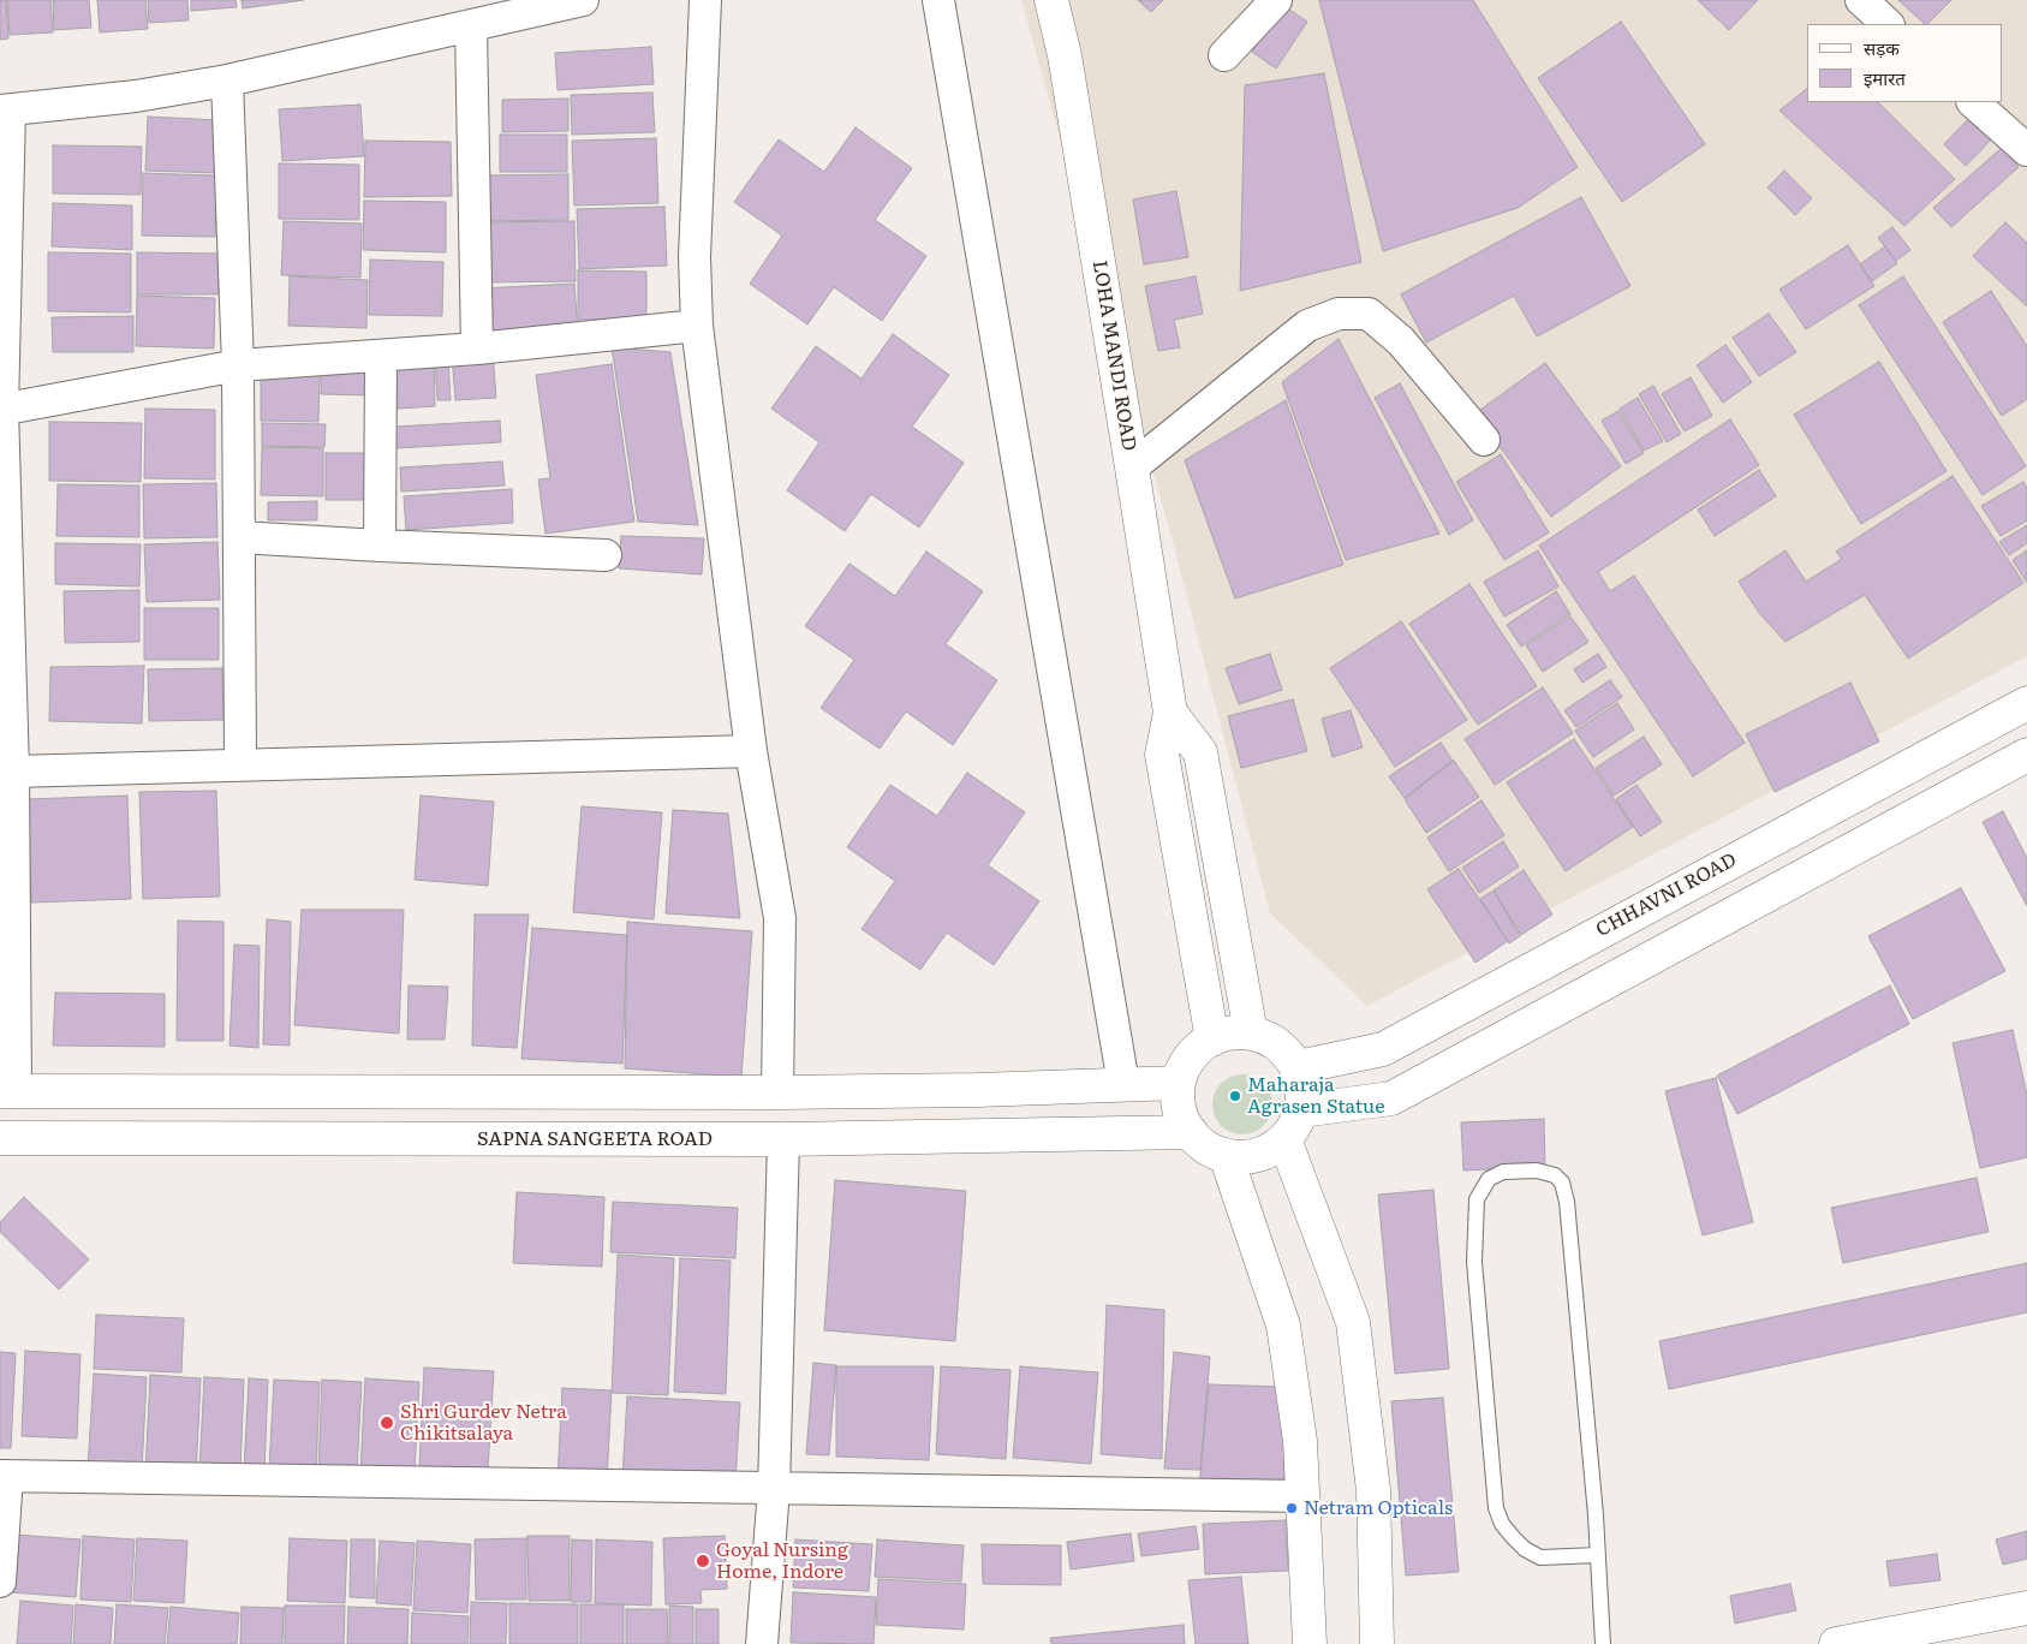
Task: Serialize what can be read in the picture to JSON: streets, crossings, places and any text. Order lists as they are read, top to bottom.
{
  "streets": {
    "main road": ["LOHA MANDI ROAD", "CHHAVNI ROAD", "SAPNA SANGEETA ROAD"]
  },
  "crossings": [
    ["CHHAVNI ROAD", "SAPNA SANGEETA ROAD"]
  ],
  "places": [
    "Maharaja Agrasen Statue",
    "Shri Gurdev Netra Chikitsalaya",
    "Netram Opticals",
    "Goyal Nursing Home, Indore"
  ],
  "legend": ["सड़क", "इमारत"]
}
